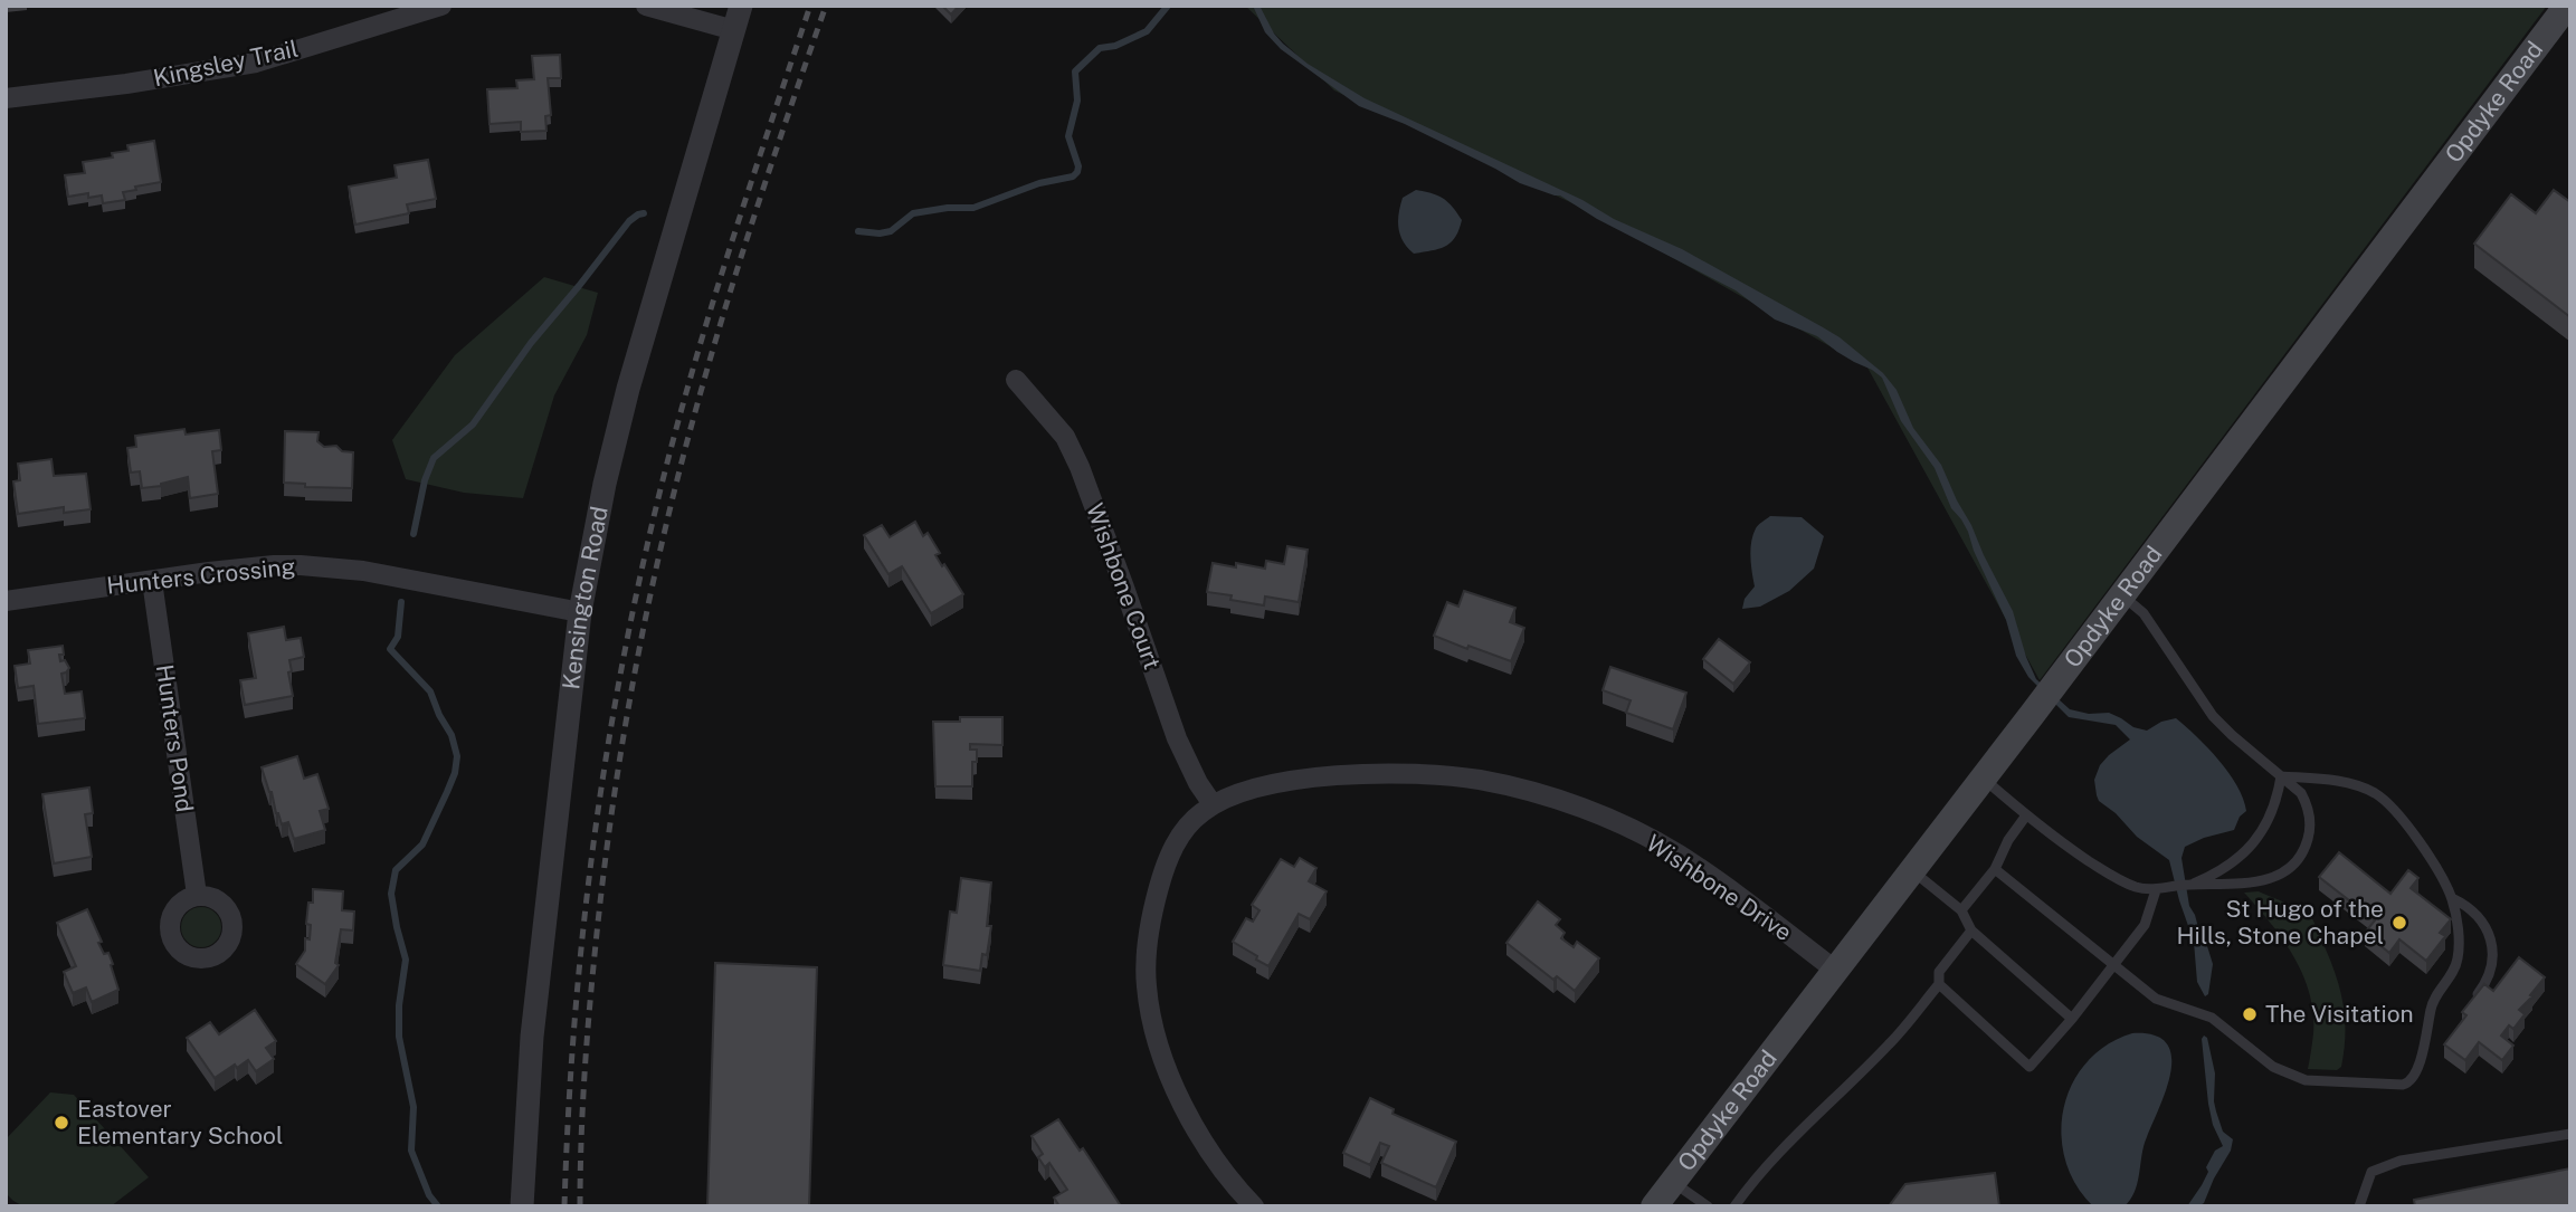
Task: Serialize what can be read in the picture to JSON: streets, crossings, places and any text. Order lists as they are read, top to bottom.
{
  "streets": {
    "main road": ["Opdyke Road"],
    "street": [
      "Kingsley Trail",
      "Hunters Crossing",
      "Wishbone Court",
      "Kensington Road",
      "Hunters Pond",
      "Wishbone Drive"
    ]
  },
  "crossings": [
    ["Opdyke Road", "Wishbone Drive"],
    ["Hunters Crossing", "Kensington Road"],
    ["Hunters Crossing", "Hunters Pond"],
    ["Wishbone Court", "Wishbone Drive"]
  ],
  "places": ["St Hugo of the Hills, Stone Chapel", "The Visitation", "Eastover Elementary School"]
}
